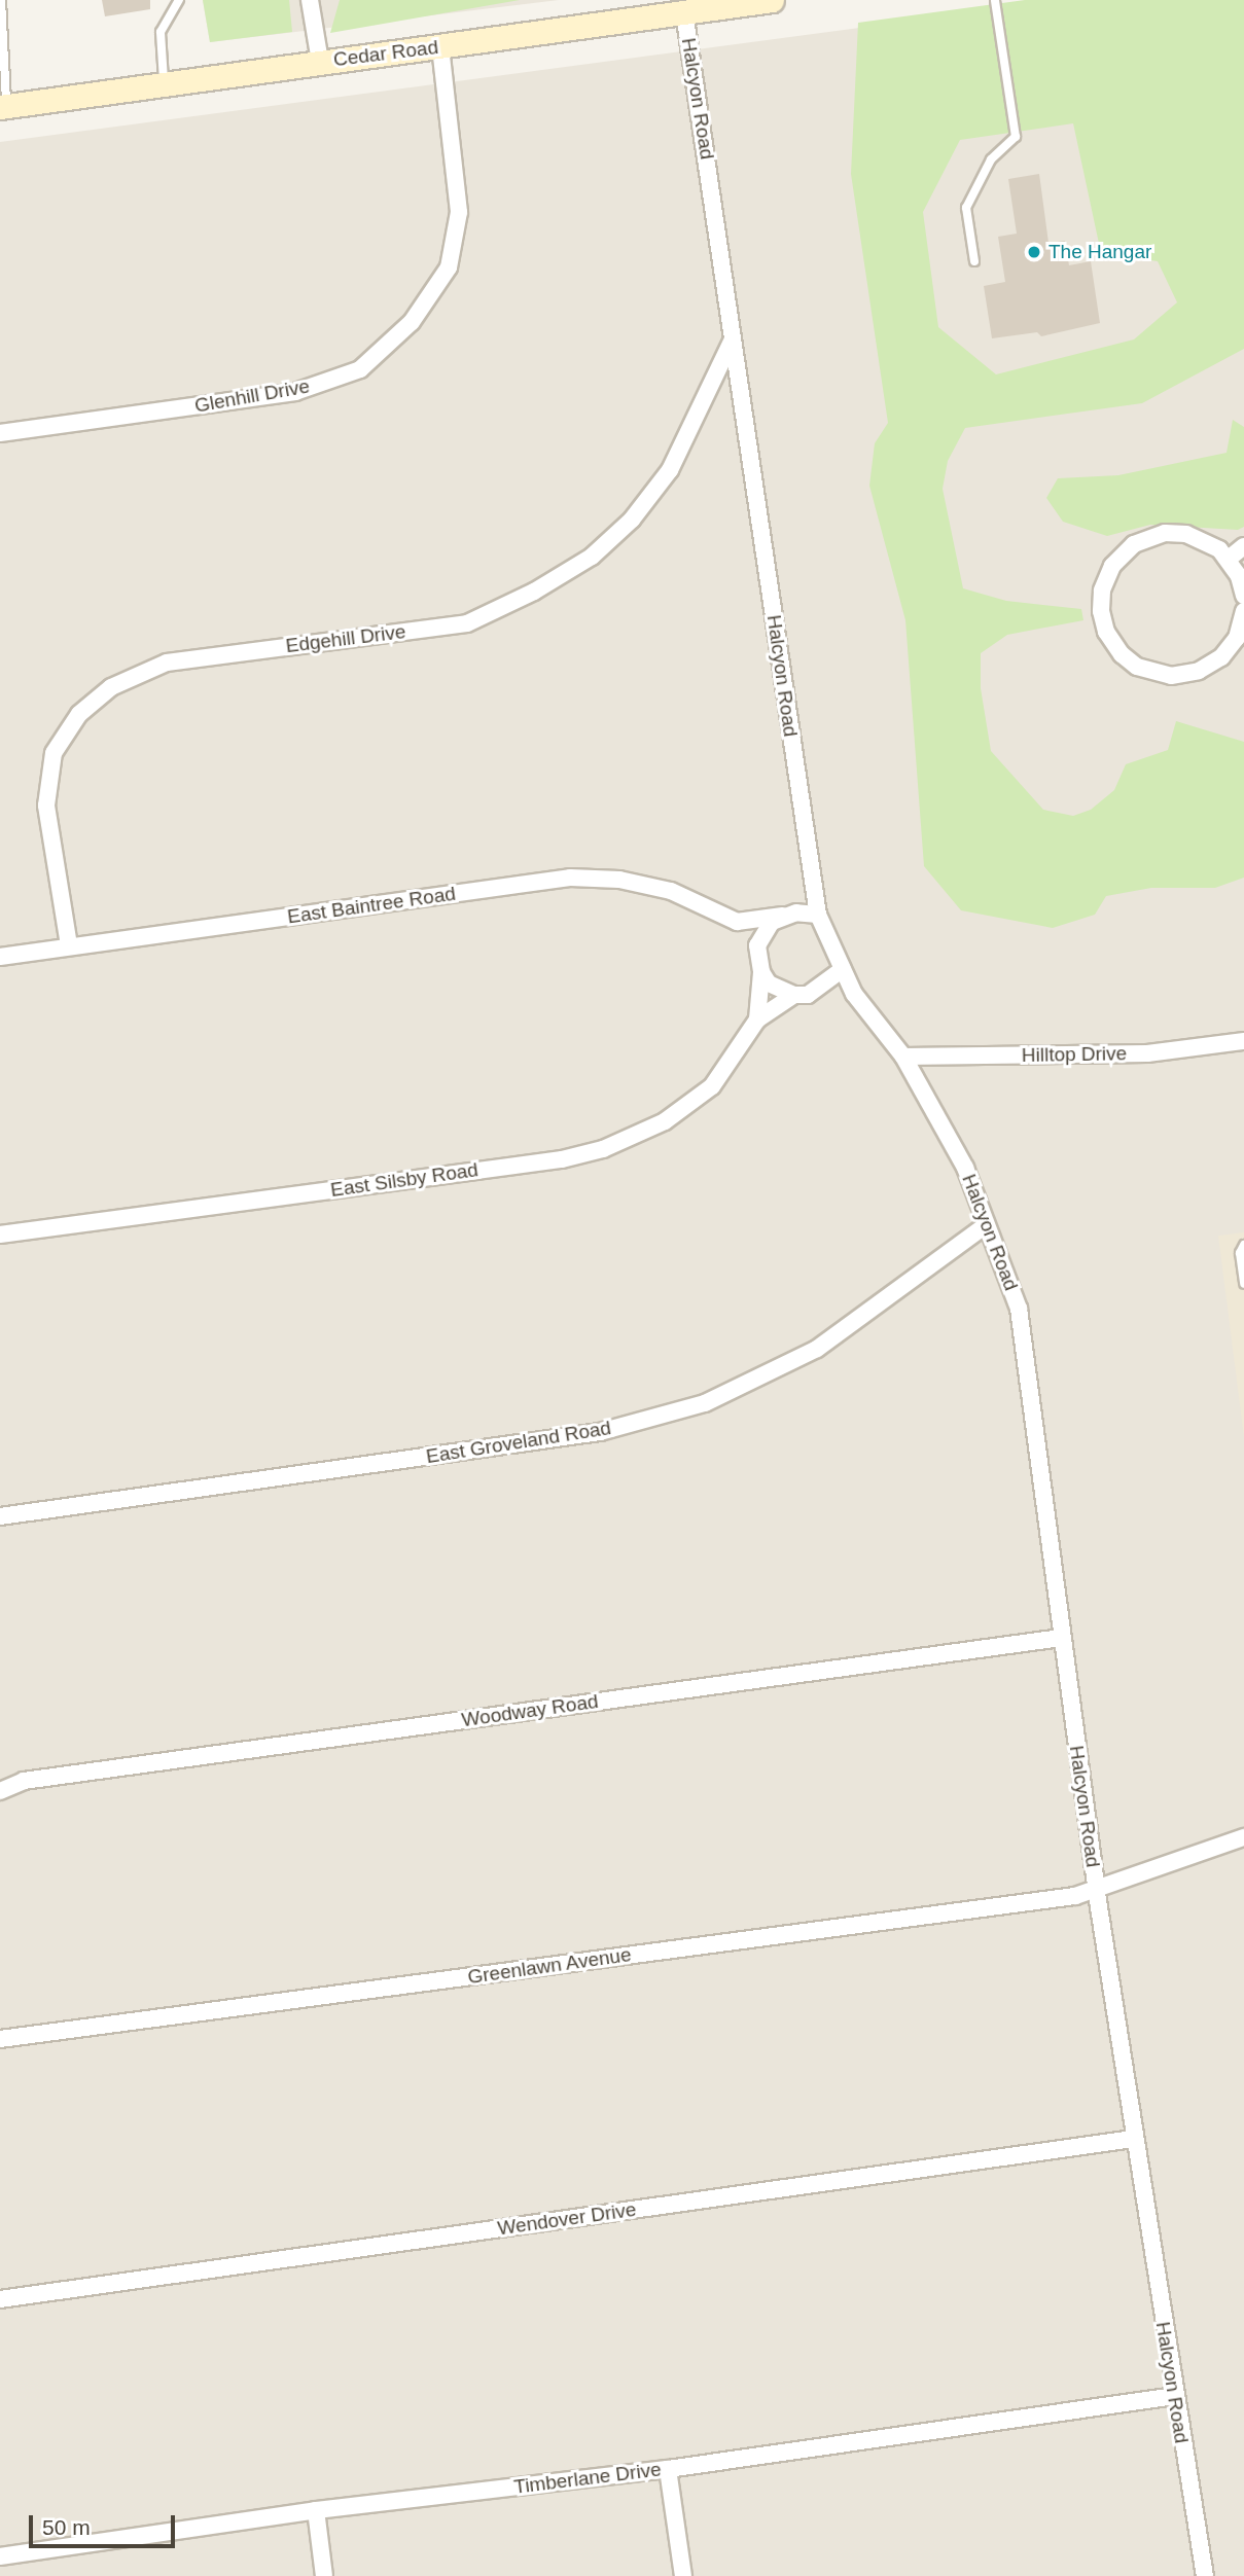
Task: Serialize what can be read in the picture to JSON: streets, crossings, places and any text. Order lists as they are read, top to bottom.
{
  "streets": {
    "main road": ["Cedar Road"],
    "street": [
      "Halcyon Road",
      "Glenhill Drive",
      "Edgehill Drive",
      "East Baintree Road",
      "Hilltop Drive",
      "East Silsby Road",
      "East Groveland Road",
      "Woodway Road",
      "Greenlawn Avenue",
      "Wendover Drive",
      "Timberlane Drive"
    ]
  },
  "crossings": [
    ["Cedar Road", "Halcyon Road"],
    ["Cedar Road", "Glenhill Drive"],
    ["Halcyon Road", "Edgehill Drive"],
    ["Halcyon Road", "Hilltop Drive"],
    ["Halcyon Road", "East Silsby Road"],
    ["Halcyon Road", "East Groveland Road"],
    ["Halcyon Road", "Woodway Road"],
    ["Halcyon Road", "Greenlawn Avenue"],
    ["Halcyon Road", "Wendover Drive"],
    ["Halcyon Road", "Timberlane Drive"],
    ["Edgehill Drive", "East Baintree Road"]
  ],
  "places": ["The Hangar"],
  "scale_bar": "50 m"
}
